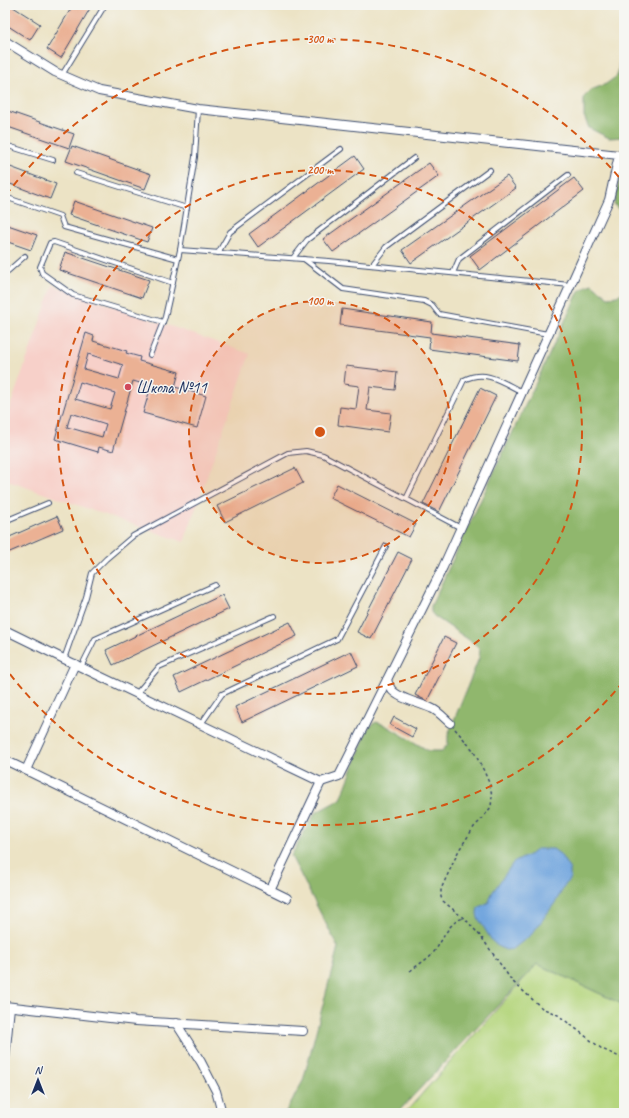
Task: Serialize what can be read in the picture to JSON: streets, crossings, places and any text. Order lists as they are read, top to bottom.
{
  "places": ["Школа №11"],
  "north": "top",
  "rings": ["300 m", "200 m", "100 m"]
}
